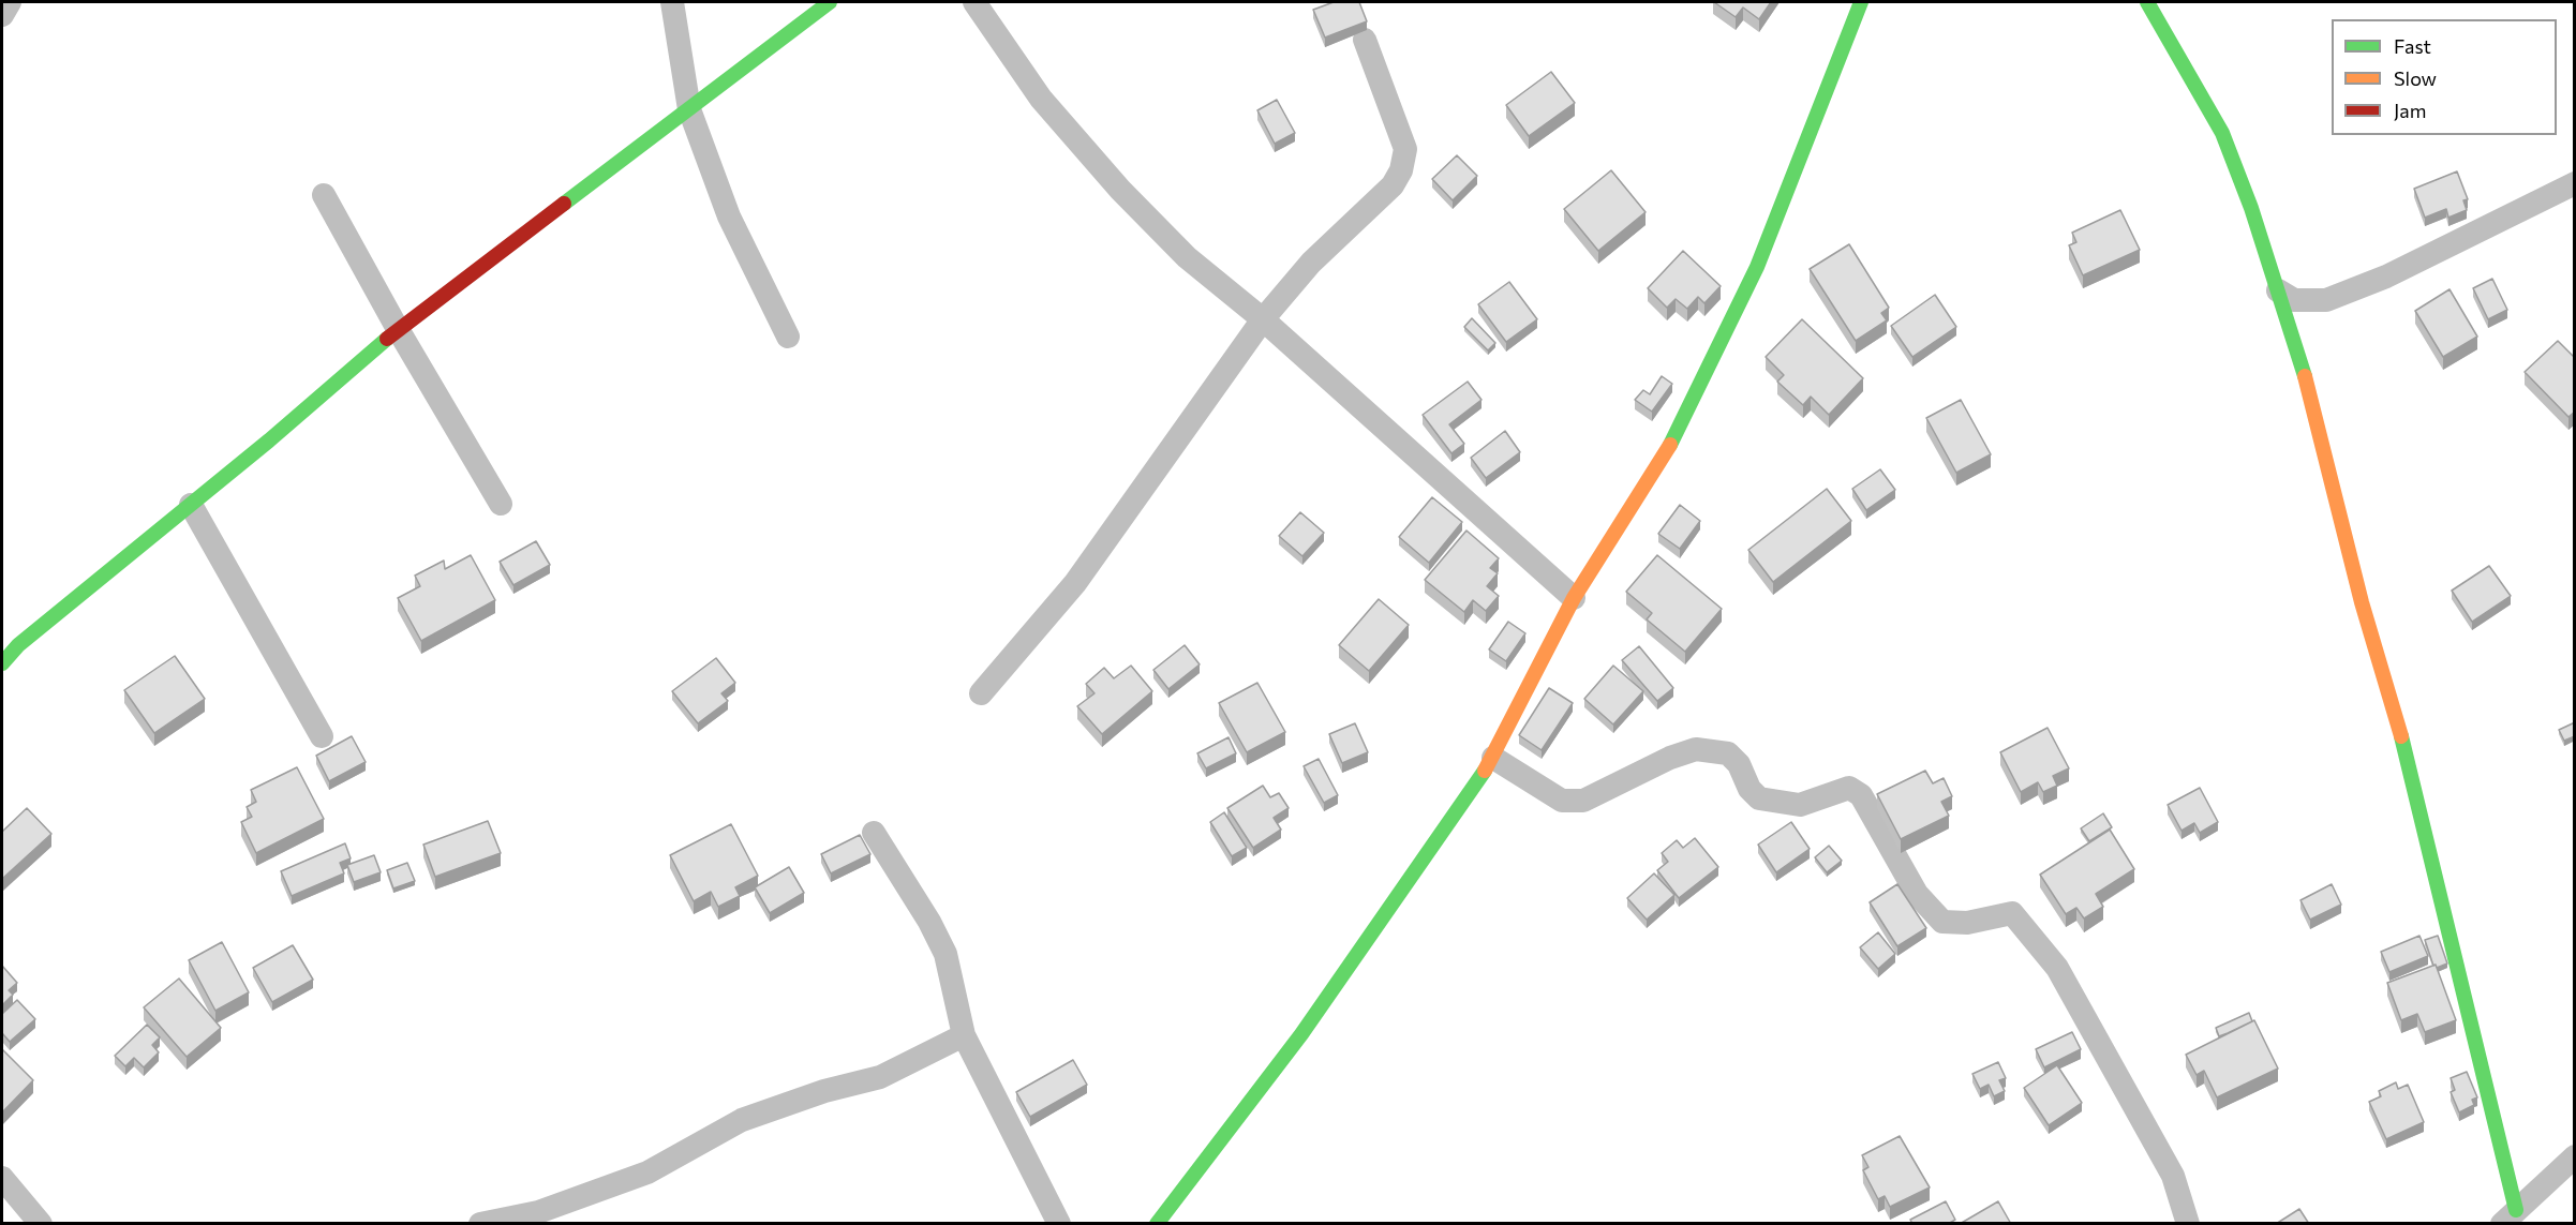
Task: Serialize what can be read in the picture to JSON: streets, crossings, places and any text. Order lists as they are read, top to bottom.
{
  "legend": ["Fast", "Slow", "Jam"]
}
